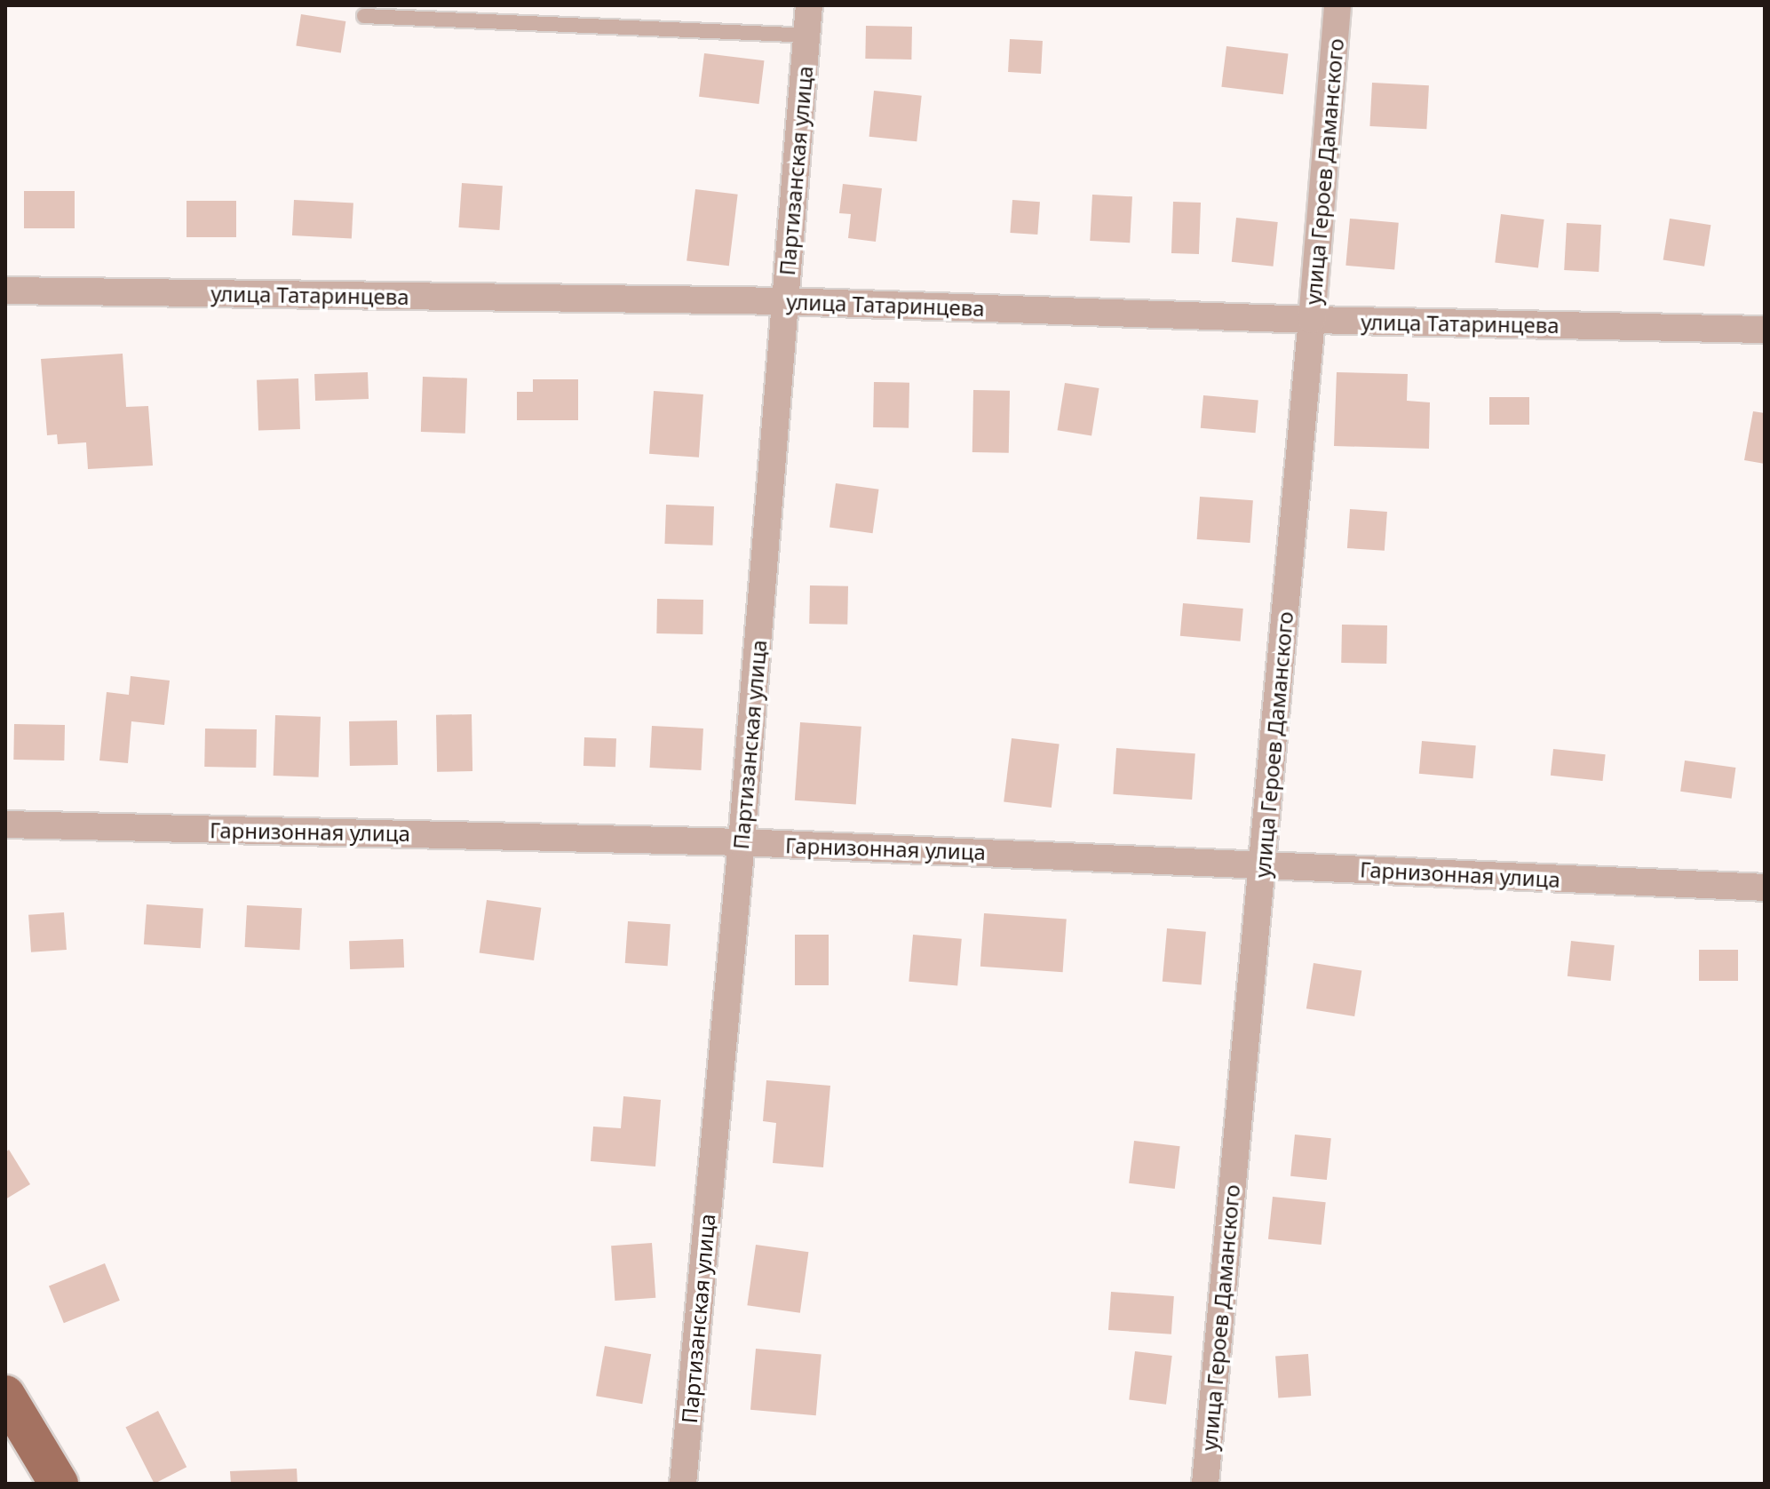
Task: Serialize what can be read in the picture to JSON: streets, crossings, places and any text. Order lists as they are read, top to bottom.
{
  "streets": {
    "street": [
      "Партизанская улица",
      "улица Героев Даманского",
      "улица Татаринцева",
      "Гарнизонная улица"
    ]
  },
  "crossings": [
    ["Партизанская улица", "улица Татаринцева"],
    ["Партизанская улица", "Гарнизонная улица"],
    ["улица Героев Даманского", "улица Татаринцева"],
    ["улица Героев Даманского", "Гарнизонная улица"]
  ]
}
